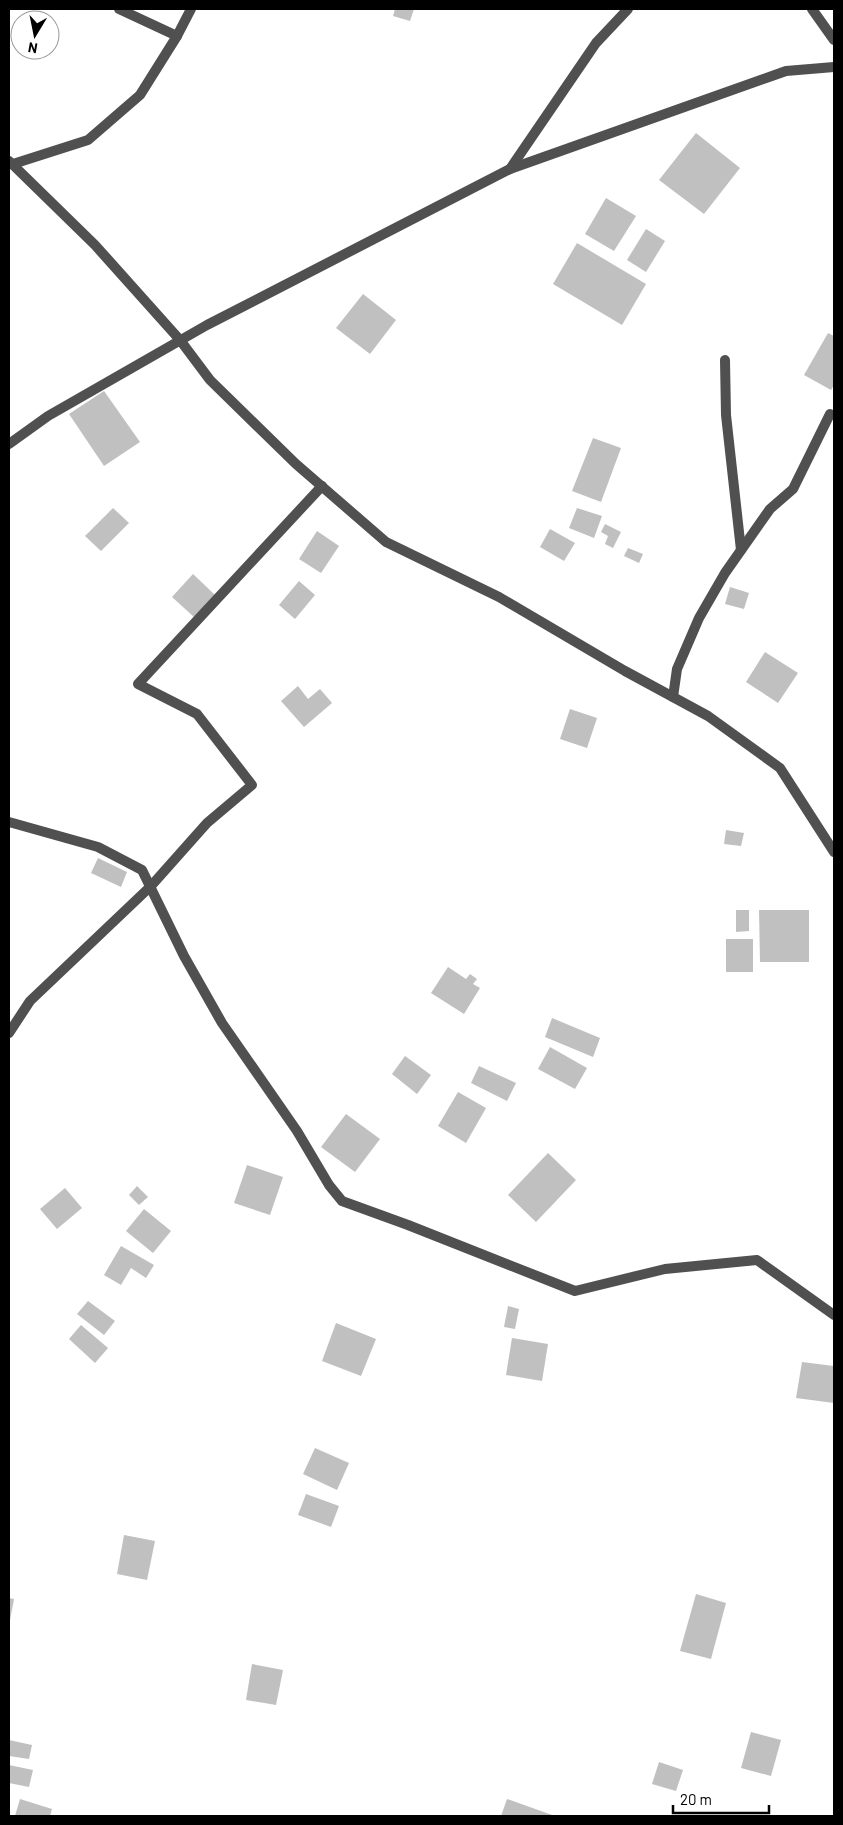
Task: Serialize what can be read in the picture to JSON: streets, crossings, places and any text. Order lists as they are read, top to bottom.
{
  "scale_bar": "20 m",
  "north": "bottom"
}
